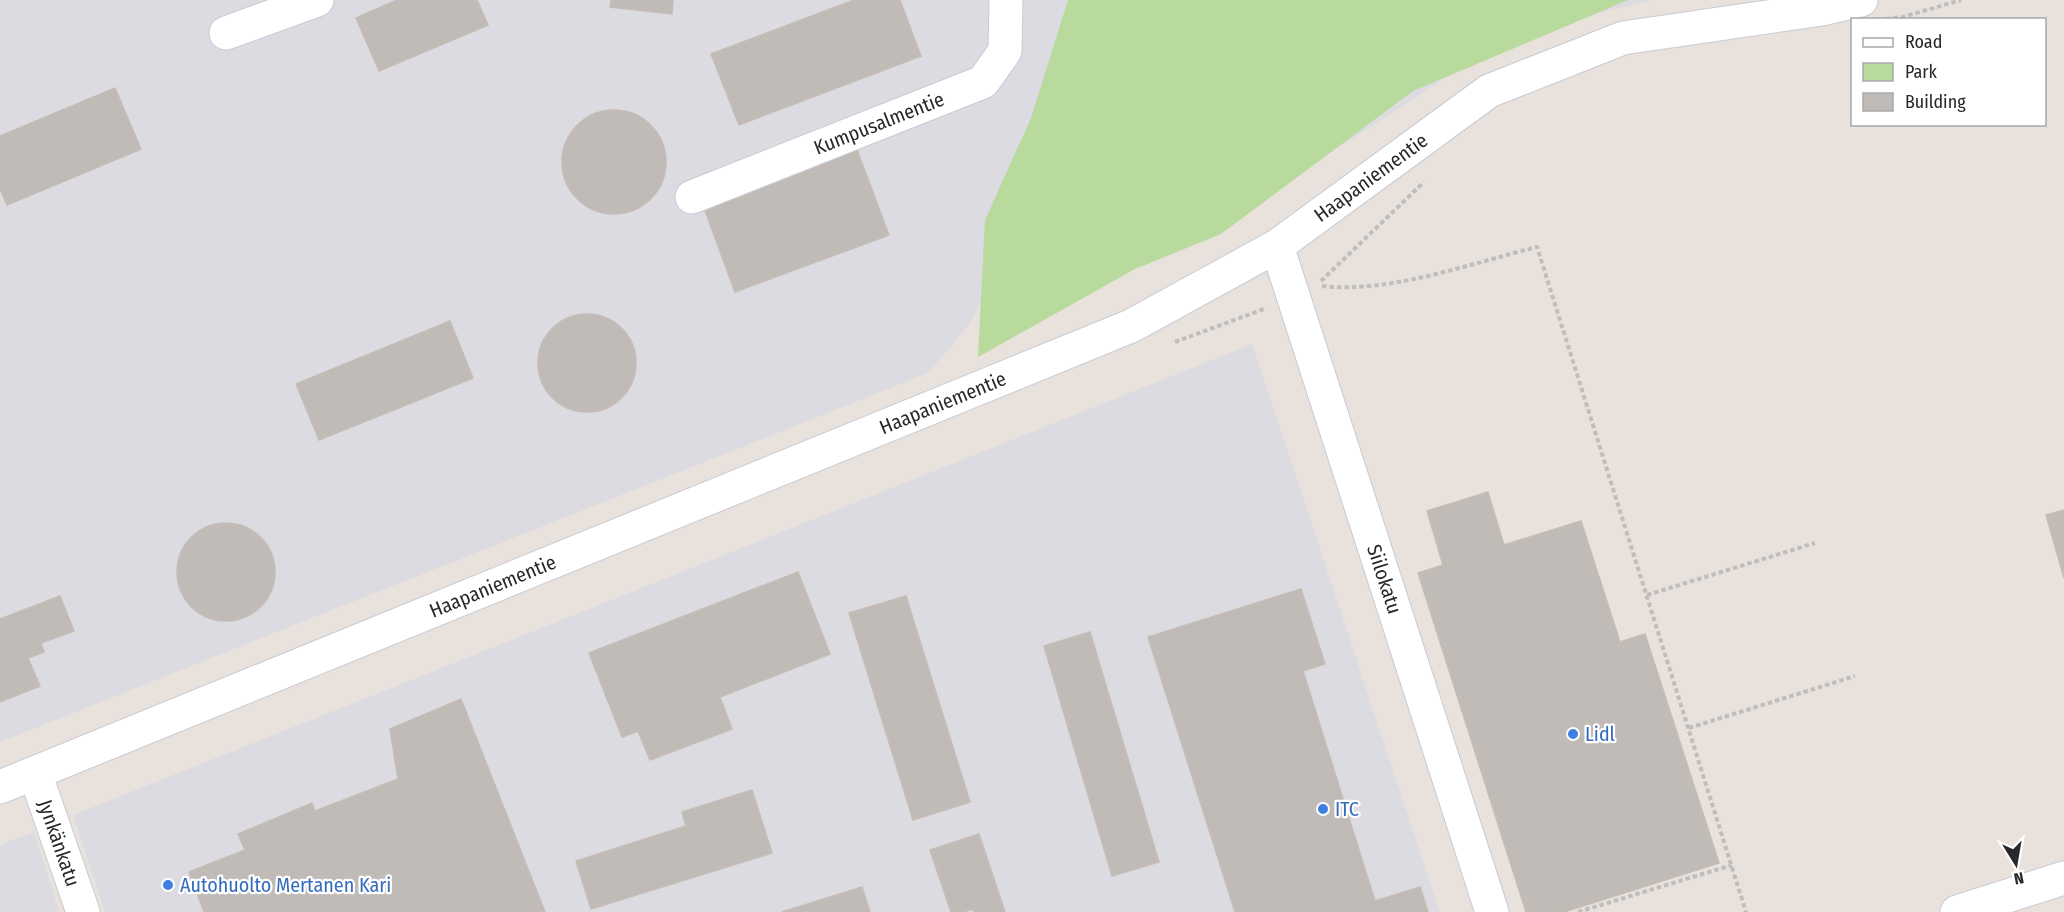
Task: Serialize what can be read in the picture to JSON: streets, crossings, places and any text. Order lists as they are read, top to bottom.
{
  "streets": {
    "street": [
      "Kumpusalmentie",
      "Haapaniementie",
      "Siilokatu",
      "Jynkänkatu"
    ]
  },
  "crossings": [
    ["Haapaniementie", "Siilokatu"],
    ["Haapaniementie", "Jynkänkatu"]
  ],
  "places": ["Lidl", "ITC", "Autohuolto Mertanen Kari"],
  "legend": ["Road", "Park", "Building"],
  "north": "bottom"
}
